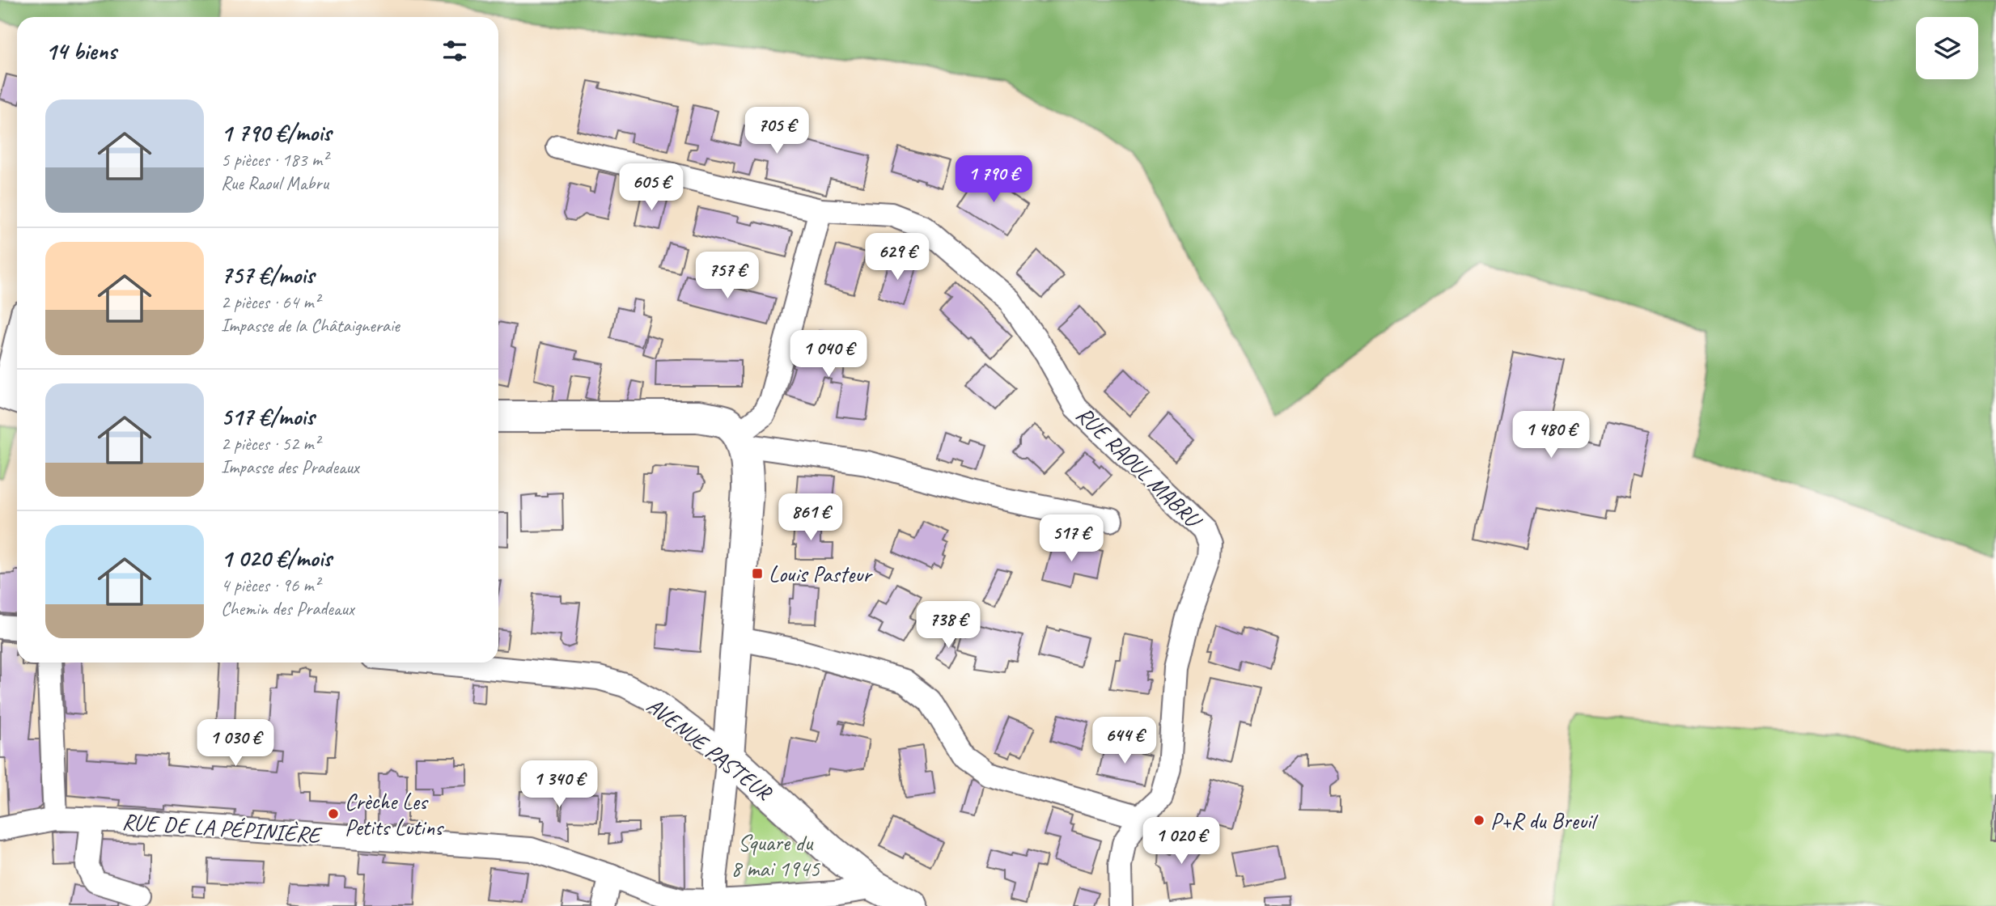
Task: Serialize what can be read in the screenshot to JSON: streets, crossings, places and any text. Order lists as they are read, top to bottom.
{
  "streets": {
    "main road": ["AVENUE PASTEUR"],
    "street": ["RUE RAOUL MABRU", "RUE DE LA PÉPINIÈRE"]
  },
  "crossings": [
    ["AVENUE PASTEUR", "RUE DE LA PÉPINIÈRE"]
  ],
  "parks": ["Square du 8 mai 1945"],
  "places": {
    "transit": ["Louis Pasteur"],
    "other": ["Crèche Les Petits Lutins", "P+R du Breuil"]
  },
  "page": {
    "heading": "14 biens",
    "list": [
      {
        "name": "1 790 €/mois",
        "note": "5 pièces · 183 m² · Rue Raoul Mabru"
      },
      {
        "name": "757 €/mois",
        "note": "2 pièces · 64 m² · Impasse de la Châtaigneraie"
      },
      {
        "name": "517 €/mois",
        "note": "2 pièces · 52 m² · Impasse des Pradeaux"
      },
      {
        "name": "1 020 €/mois",
        "note": "4 pièces · 96 m² · Chemin des Pradeaux"
      }
    ],
    "price": [
      "705 €",
      "1 790 €",
      "605 €",
      "629 €",
      "757 €",
      "1 040 €",
      "1 480 €",
      "861 €",
      "517 €",
      "738 €",
      "644 €",
      "1 030 €",
      "1 340 €",
      "1 020 €"
    ]
  }
}
